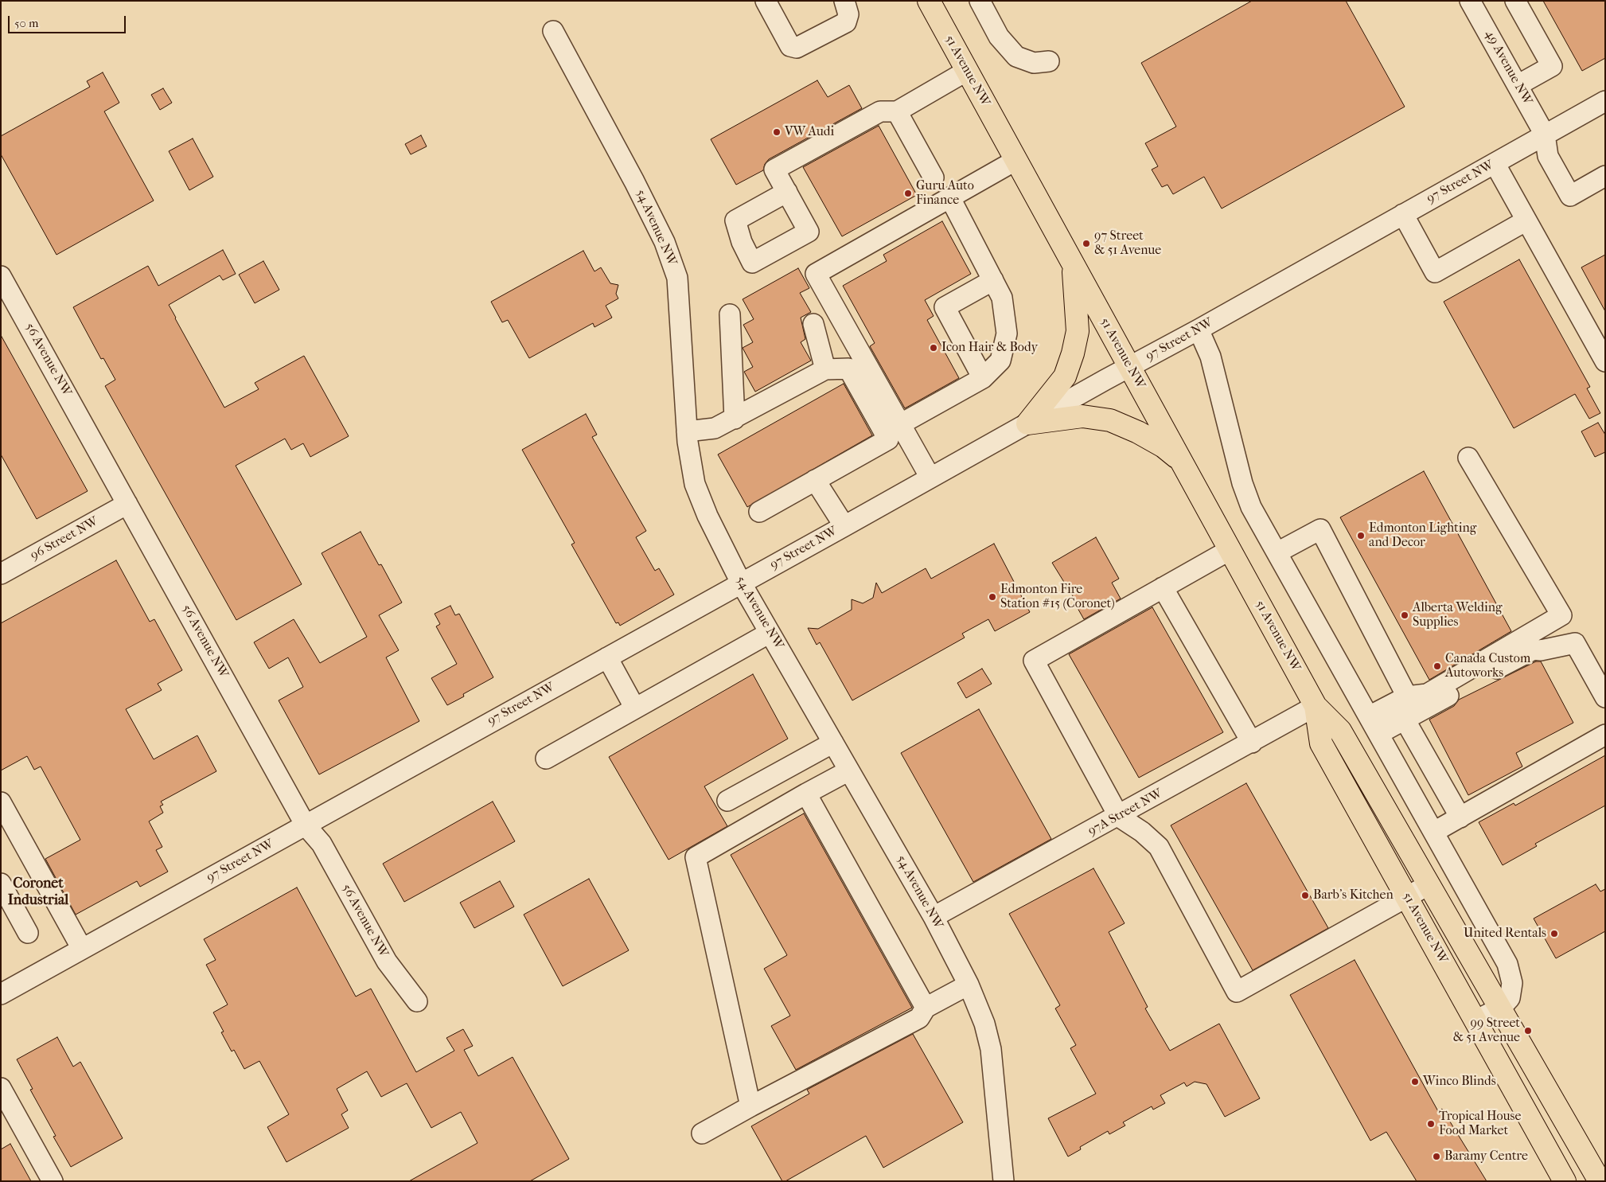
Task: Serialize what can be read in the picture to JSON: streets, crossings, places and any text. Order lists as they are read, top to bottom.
{
  "streets": {
    "main road": ["51 Avenue NW"],
    "street": [
      "49 Avenue NW",
      "97 Street NW",
      "54 Avenue NW",
      "56 Avenue NW",
      "96 Street NW",
      "97A Street NW"
    ]
  },
  "crossings": [
    ["49 Avenue NW", "97 Street NW"],
    ["51 Avenue NW", "97 Street NW"],
    ["51 Avenue NW", "97A Street NW"],
    ["97 Street NW", "54 Avenue NW"],
    ["97 Street NW", "56 Avenue NW"],
    ["54 Avenue NW", "97A Street NW"],
    ["56 Avenue NW", "96 Street NW"]
  ],
  "districts": ["Coronet Industrial"],
  "places": [
    "VW Audi",
    "Guru Auto Finance",
    "97 Street & 51 Avenue",
    "Icon Hair & Body",
    "Edmonton Lighting and Decor",
    "Edmonton Fire Station #15 (Coronet)",
    "Alberta Welding Supplies",
    "Canada Custom Autoworks",
    "Barb's Kitchen",
    "United Rentals",
    "99 Street & 51 Avenue",
    "Winco Blinds",
    "Tropical House Food Market",
    "Baramy Centre"
  ],
  "scale_bar": "50 m"
}
